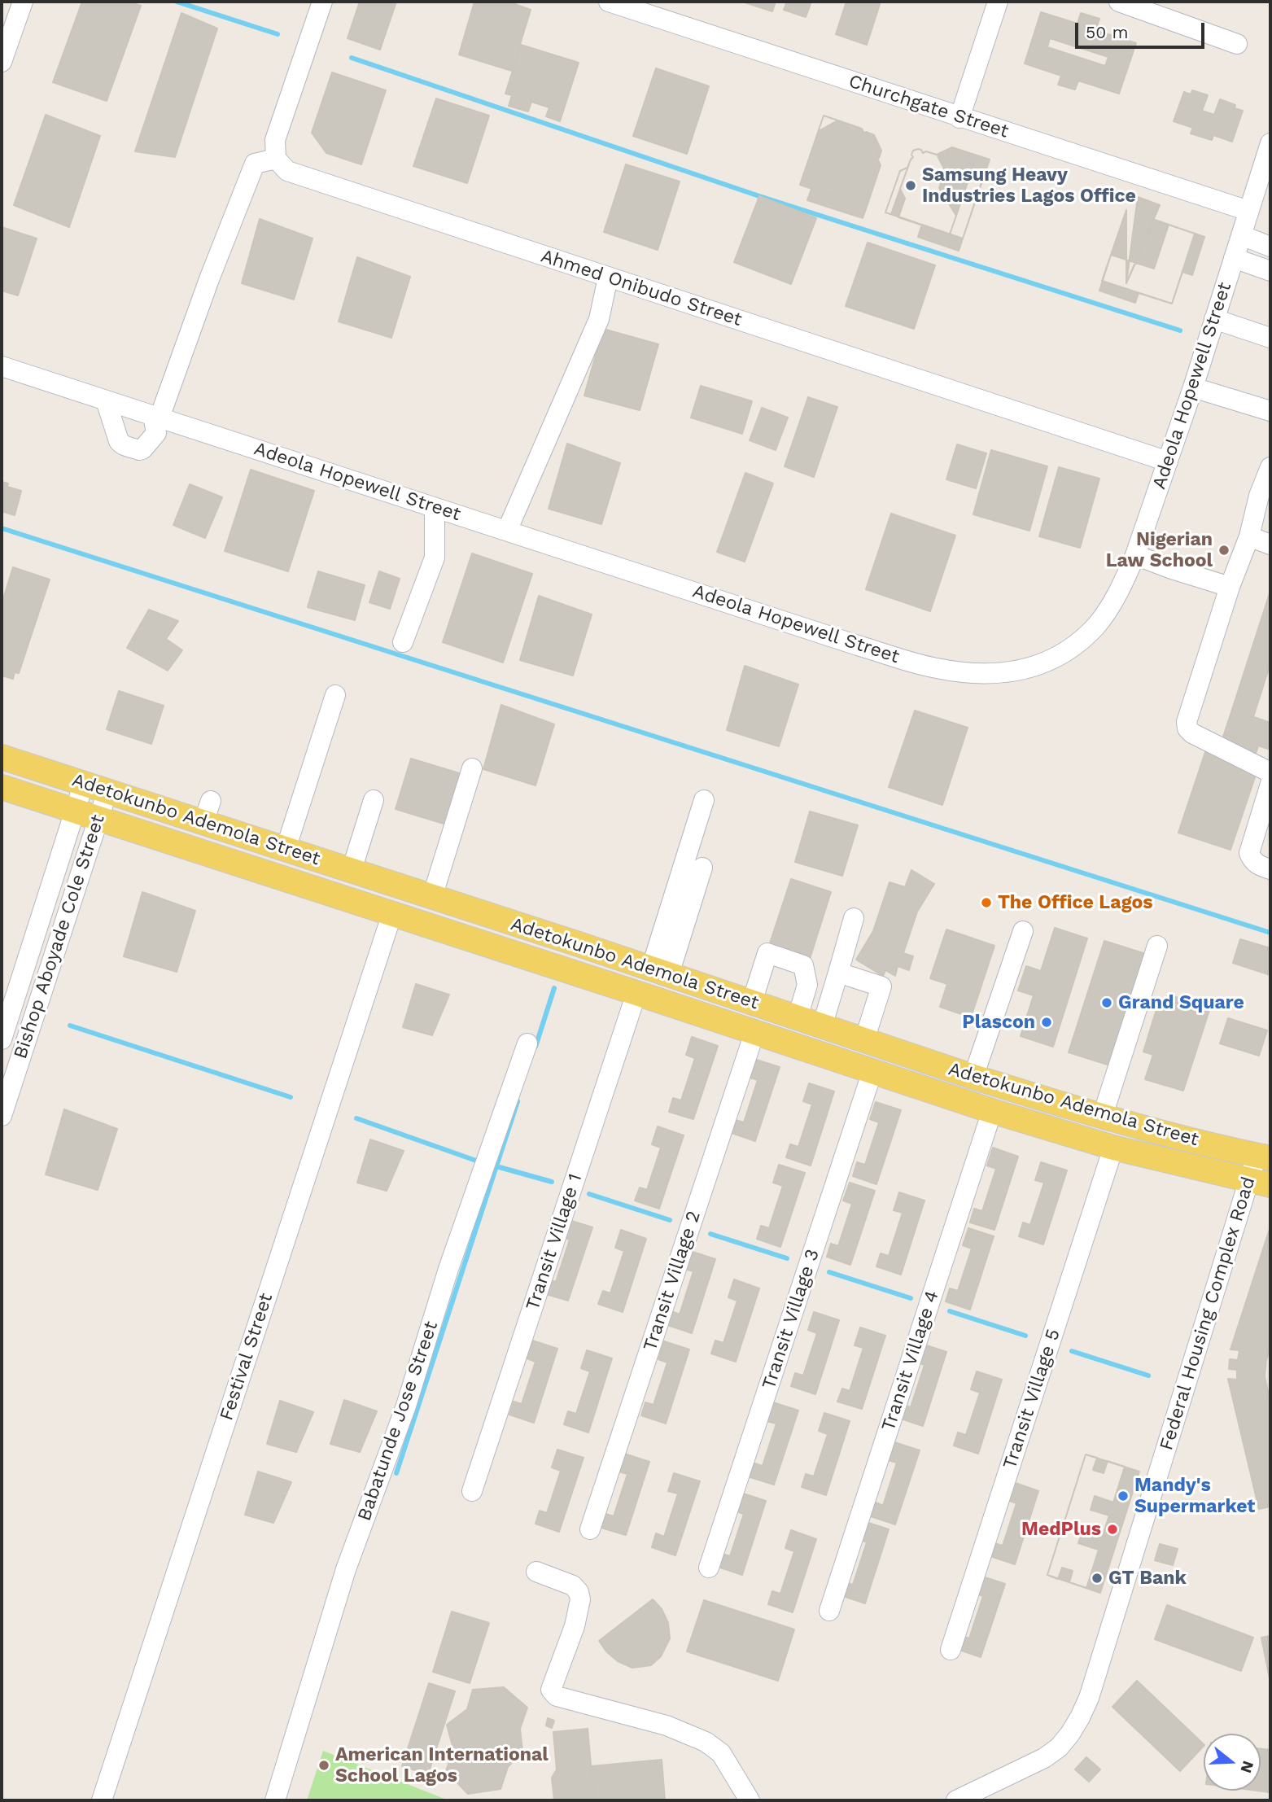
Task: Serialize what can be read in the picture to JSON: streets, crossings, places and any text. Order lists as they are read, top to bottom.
{
  "streets": {
    "main road": ["Adetokunbo Ademola Street"],
    "street": [
      "Churchgate Street",
      "Ahmed Onibudo Street",
      "Adeola Hopewell Street",
      "Bishop Aboyade Cole Street",
      "Transit Village 1",
      "Transit Village 2",
      "Federal Housing Complex Road",
      "Transit Village 3",
      "Festival Street",
      "Transit Village 4",
      "Transit Village 5",
      "Babatunde Jose Street"
    ]
  },
  "crossings": [
    ["Churchgate Street", "Adeola Hopewell Street"],
    ["Ahmed Onibudo Street", "Adeola Hopewell Street"],
    ["Adetokunbo Ademola Street", "Bishop Aboyade Cole Street"],
    ["Adetokunbo Ademola Street", "Transit Village 1"],
    ["Adetokunbo Ademola Street", "Transit Village 2"],
    ["Adetokunbo Ademola Street", "Federal Housing Complex Road"],
    ["Adetokunbo Ademola Street", "Transit Village 3"],
    ["Adetokunbo Ademola Street", "Festival Street"],
    ["Adetokunbo Ademola Street", "Transit Village 4"],
    ["Adetokunbo Ademola Street", "Transit Village 5"]
  ],
  "places": [
    "Samsung Heavy Industries Lagos Office",
    "Nigerian Law School",
    "The Office Lagos",
    "Grand Square",
    "Plascon",
    "Mandy's Supermarket",
    "MedPlus",
    "GT Bank",
    "American International School Lagos"
  ],
  "scale_bar": "50 m",
  "north": "right"
}
